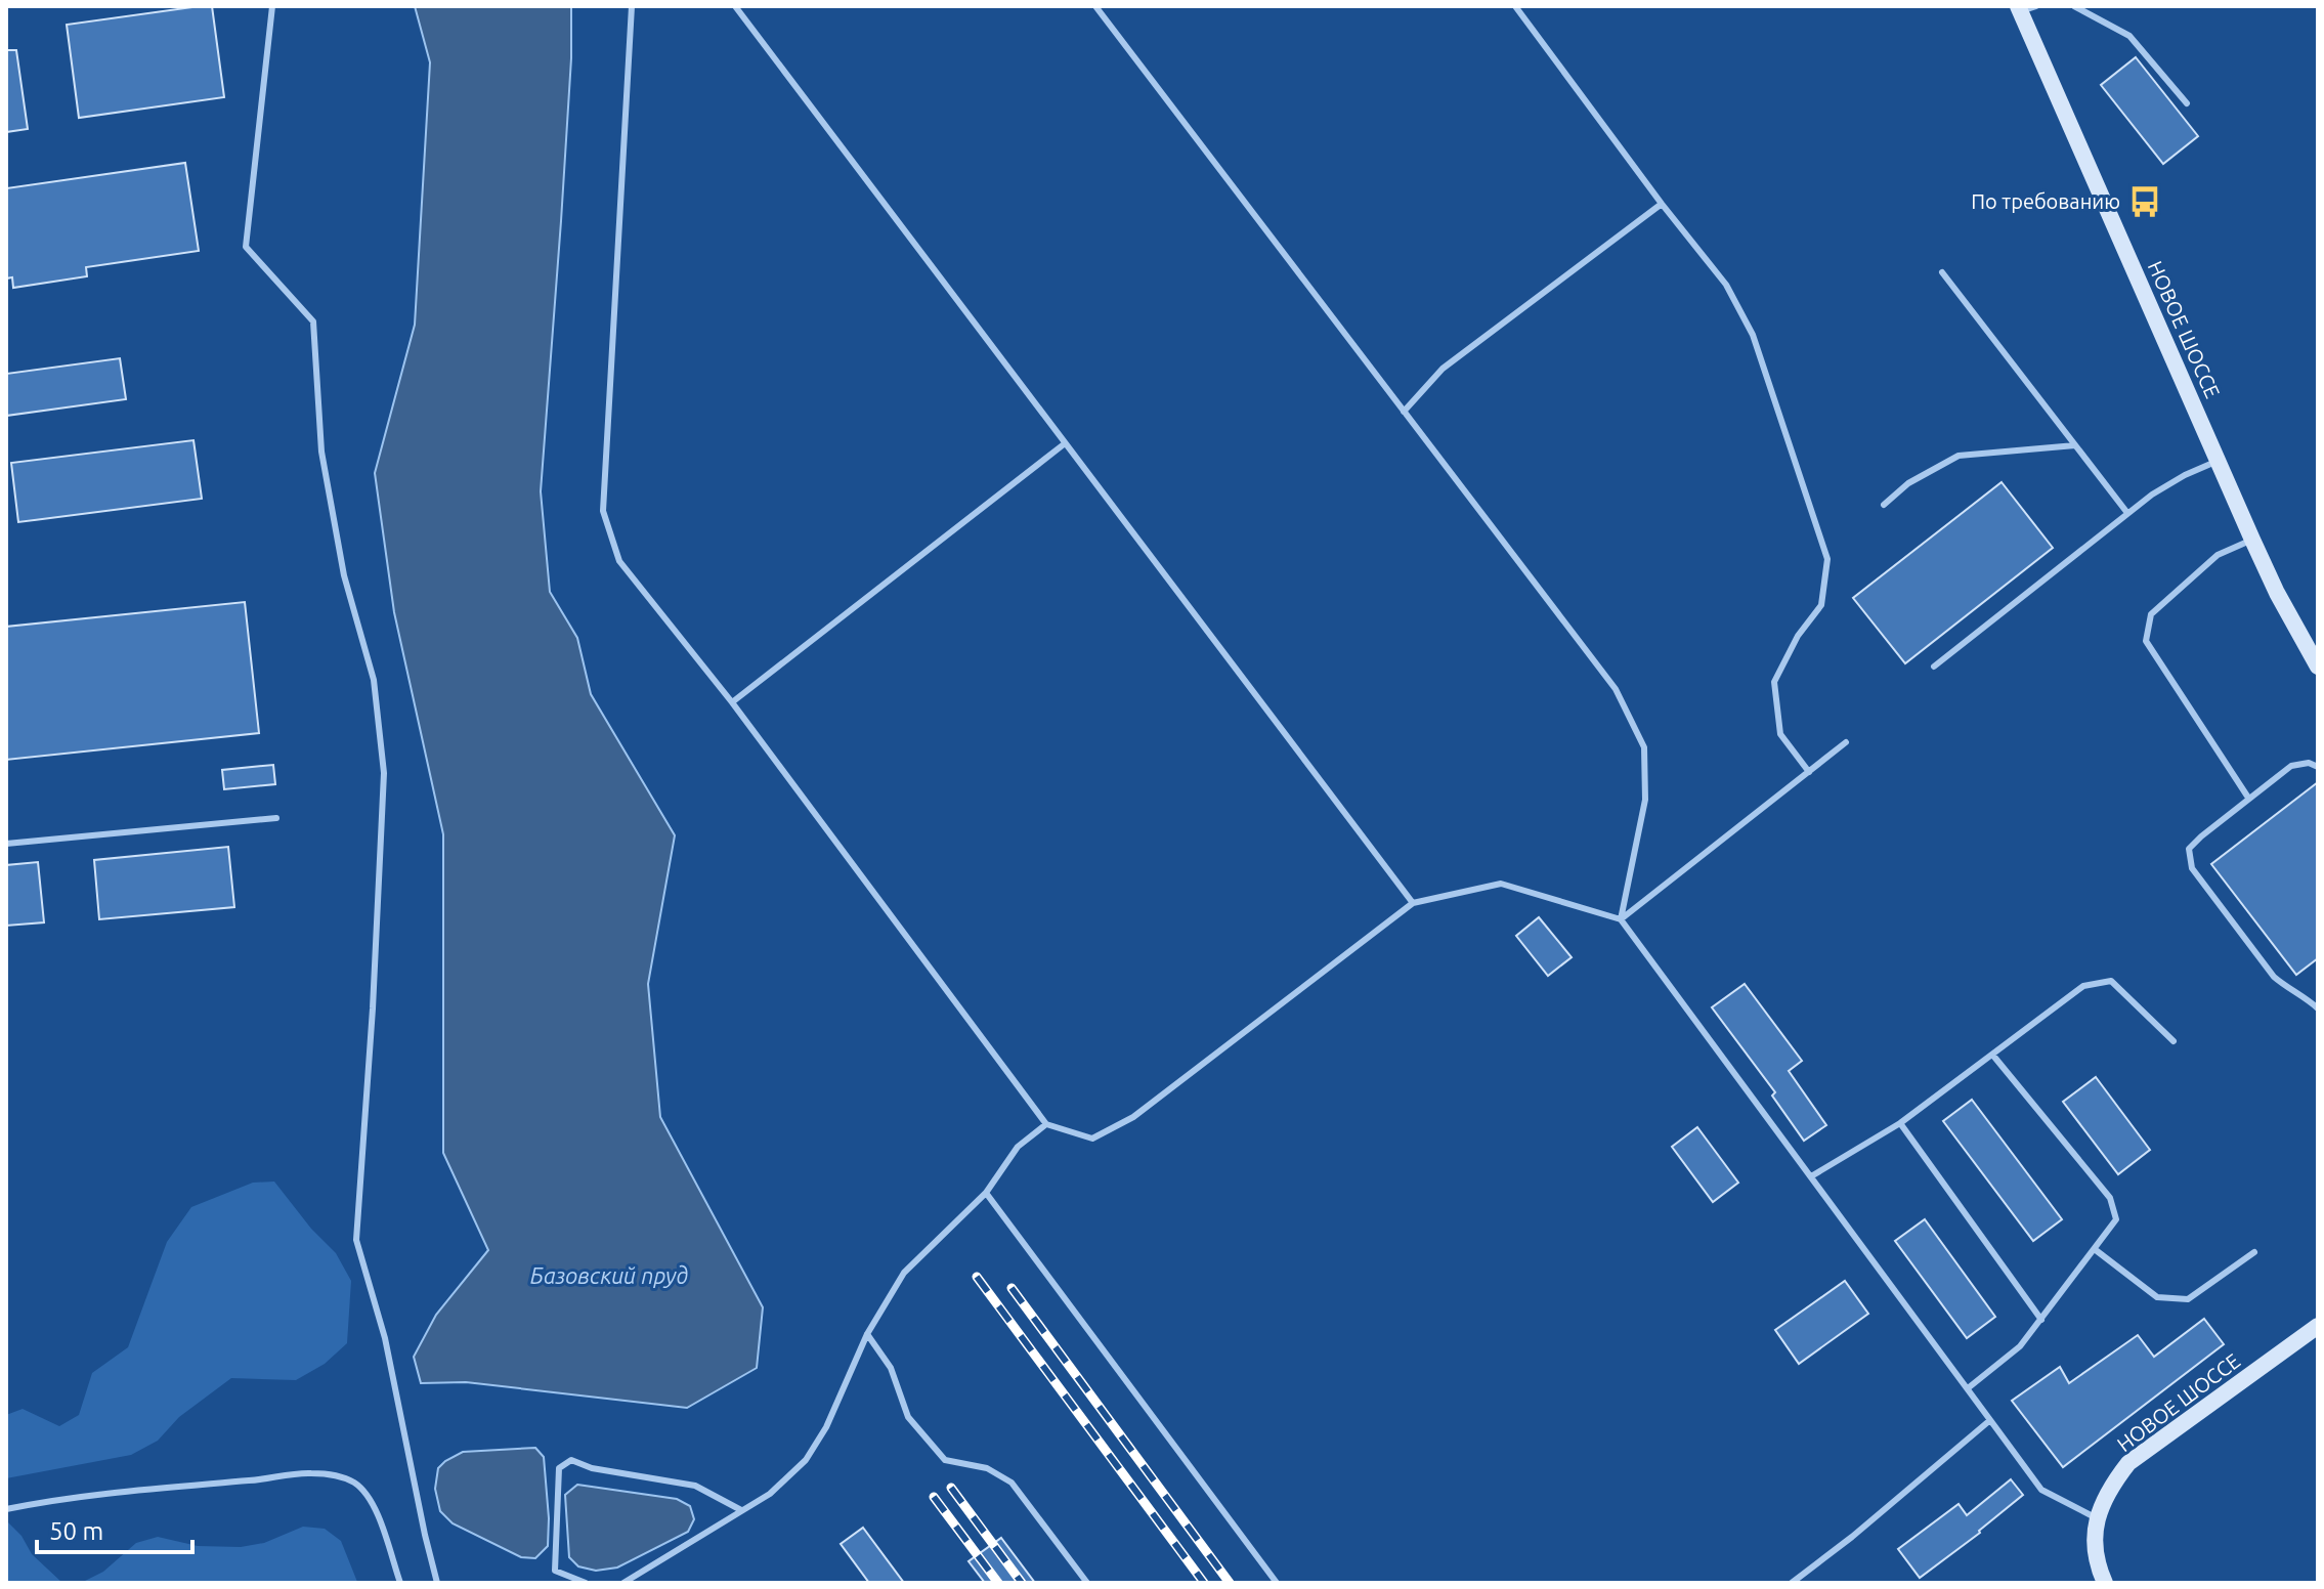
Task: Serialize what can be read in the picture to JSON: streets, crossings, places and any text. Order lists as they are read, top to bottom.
{
  "streets": {
    "main road": ["НОВОЕ ШОССЕ"]
  },
  "water": ["Базовский пруд"],
  "places": {
    "bus stop": ["По требованию"]
  },
  "scale_bar": "50 m"
}
